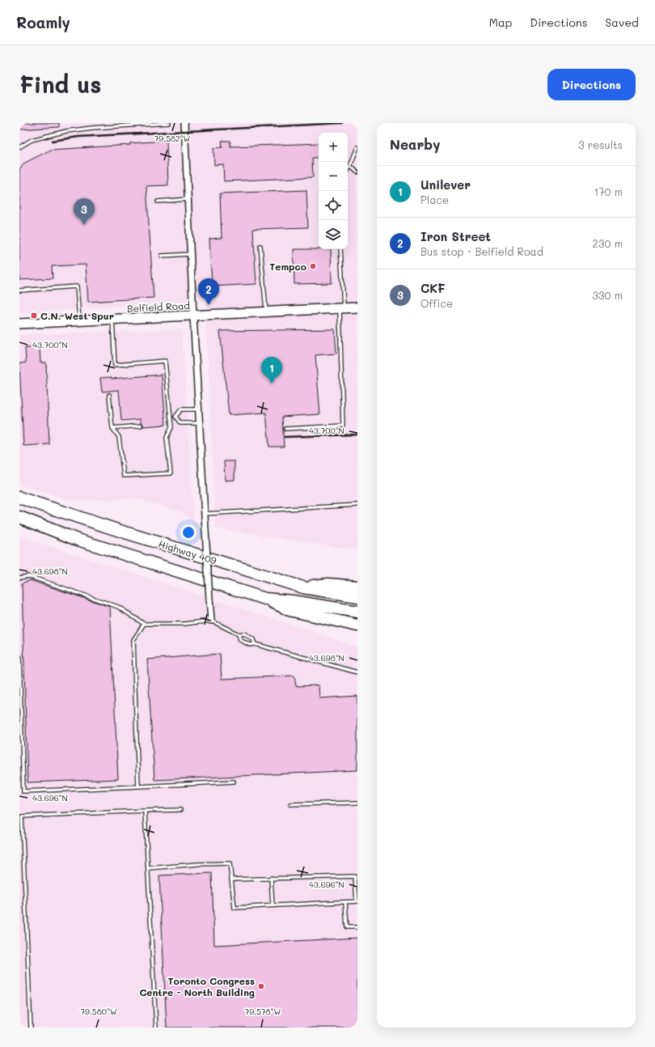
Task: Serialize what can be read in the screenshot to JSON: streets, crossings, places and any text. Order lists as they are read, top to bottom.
{
  "streets": {
    "highway": ["Highway 409"],
    "main road": ["Belfield Road"]
  },
  "places": {
    "other": ["Tempco", "Toronto Congress Centre - North Building"],
    "transit": ["C.N. West Spur"]
  },
  "page": {
    "header": "Roamly",
    "nav": ["Map", "Directions", "Saved"],
    "buttons": "Directions",
    "title": "Find us",
    "heading": ["Nearby", "3 results"],
    "map_buttons": ["+", "−"],
    "list": [
      {
        "mark": "1",
        "name": "Unilever",
        "note": "Place",
        "value": "170 m"
      },
      {
        "mark": "2",
        "name": "Iron Street",
        "note": "Bus stop · Belfield Road",
        "value": "230 m"
      },
      {
        "mark": "3",
        "name": "CKF",
        "note": "Office",
        "value": "330 m"
      }
    ],
    "pins": ["3", "2", "1"]
  },
  "coordinates": [
    "79.582°W",
    "43.700°N",
    "43.698°N",
    "43.696°N",
    "79.580°W",
    "79.578°W"
  ]
}
